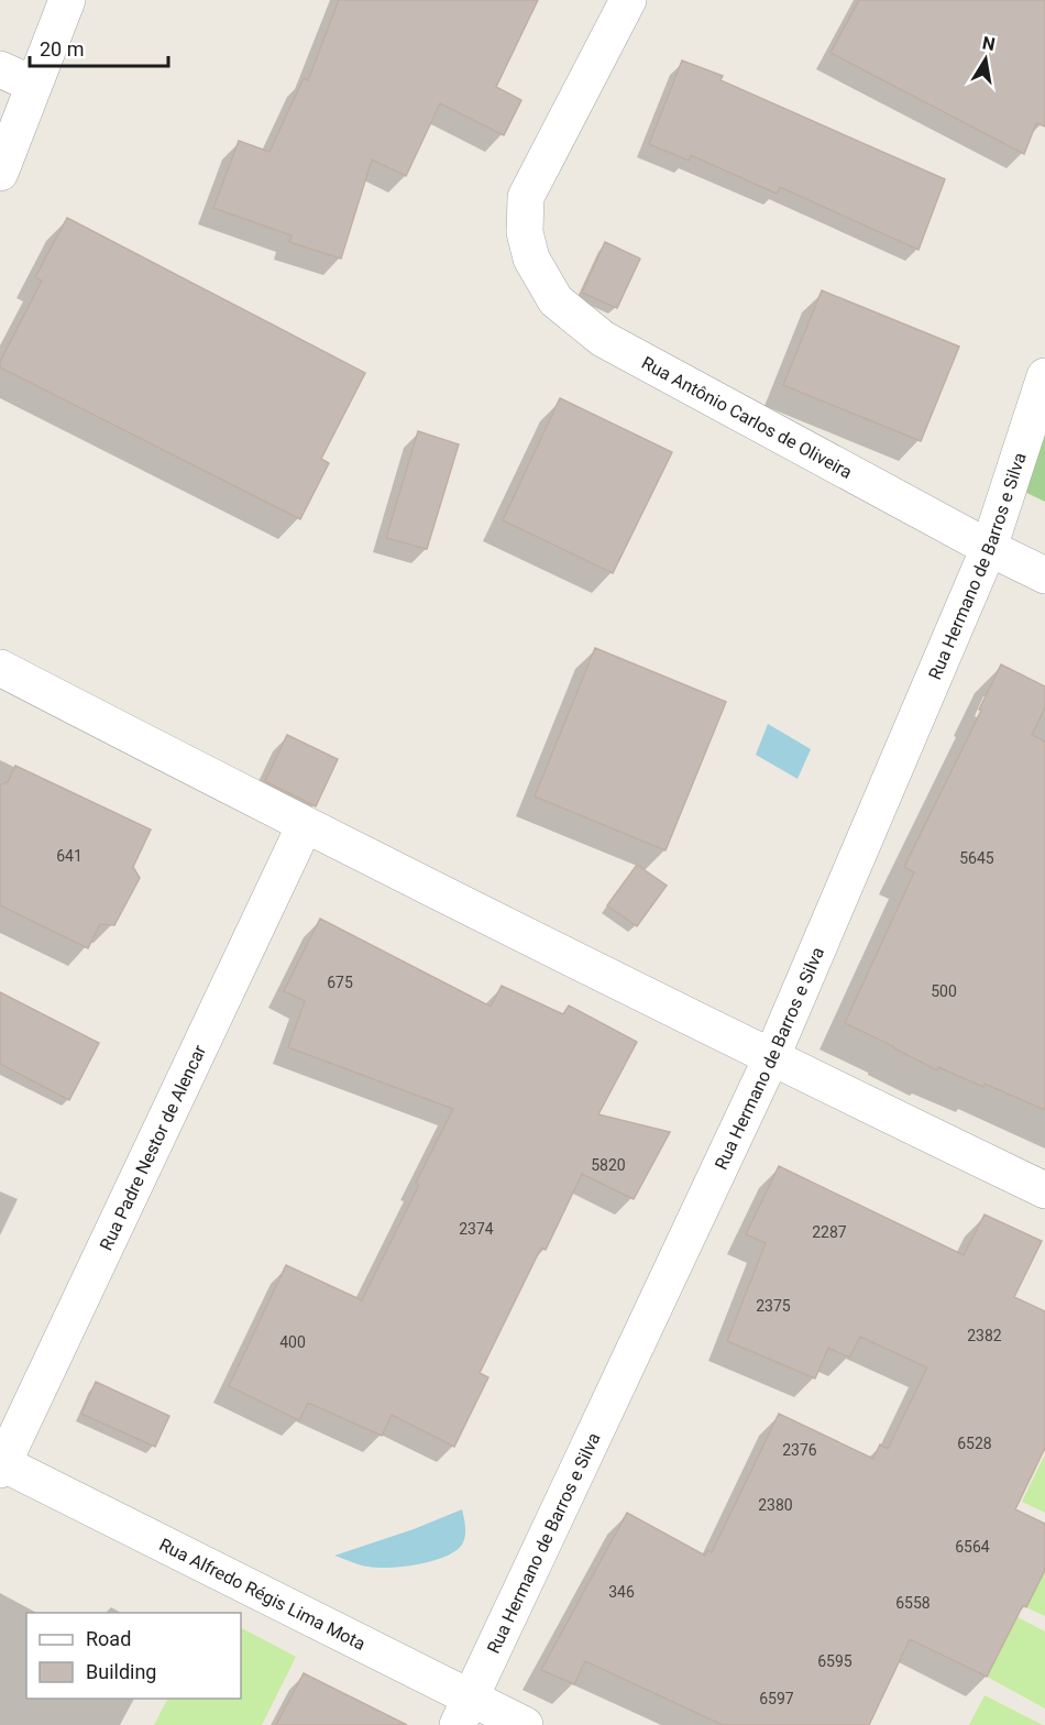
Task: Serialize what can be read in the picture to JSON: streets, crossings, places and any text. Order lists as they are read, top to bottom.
{
  "streets": {
    "street": [
      "Rua Antônio Carlos de Oliveira",
      "Rua Hermano de Barros e Silva",
      "Rua Padre Nestor de Alencar",
      "Rua Alfredo Régis Lima Mota"
    ]
  },
  "crossings": [
    ["Rua Antônio Carlos de Oliveira", "Rua Hermano de Barros e Silva"],
    ["Rua Hermano de Barros e Silva", "Rua Alfredo Régis Lima Mota"],
    ["Rua Padre Nestor de Alencar", "Rua Alfredo Régis Lima Mota"]
  ],
  "house_numbers": [
    "641",
    "5645",
    "675",
    "500",
    "5820",
    "2374",
    "2287",
    "2375",
    "2382",
    "400",
    "6528",
    "2376",
    "2380",
    "6564",
    "346",
    "6558",
    "6595",
    "6597"
  ],
  "legend": ["Road", "Building"],
  "scale_bar": "20 m",
  "north": "top"
}
